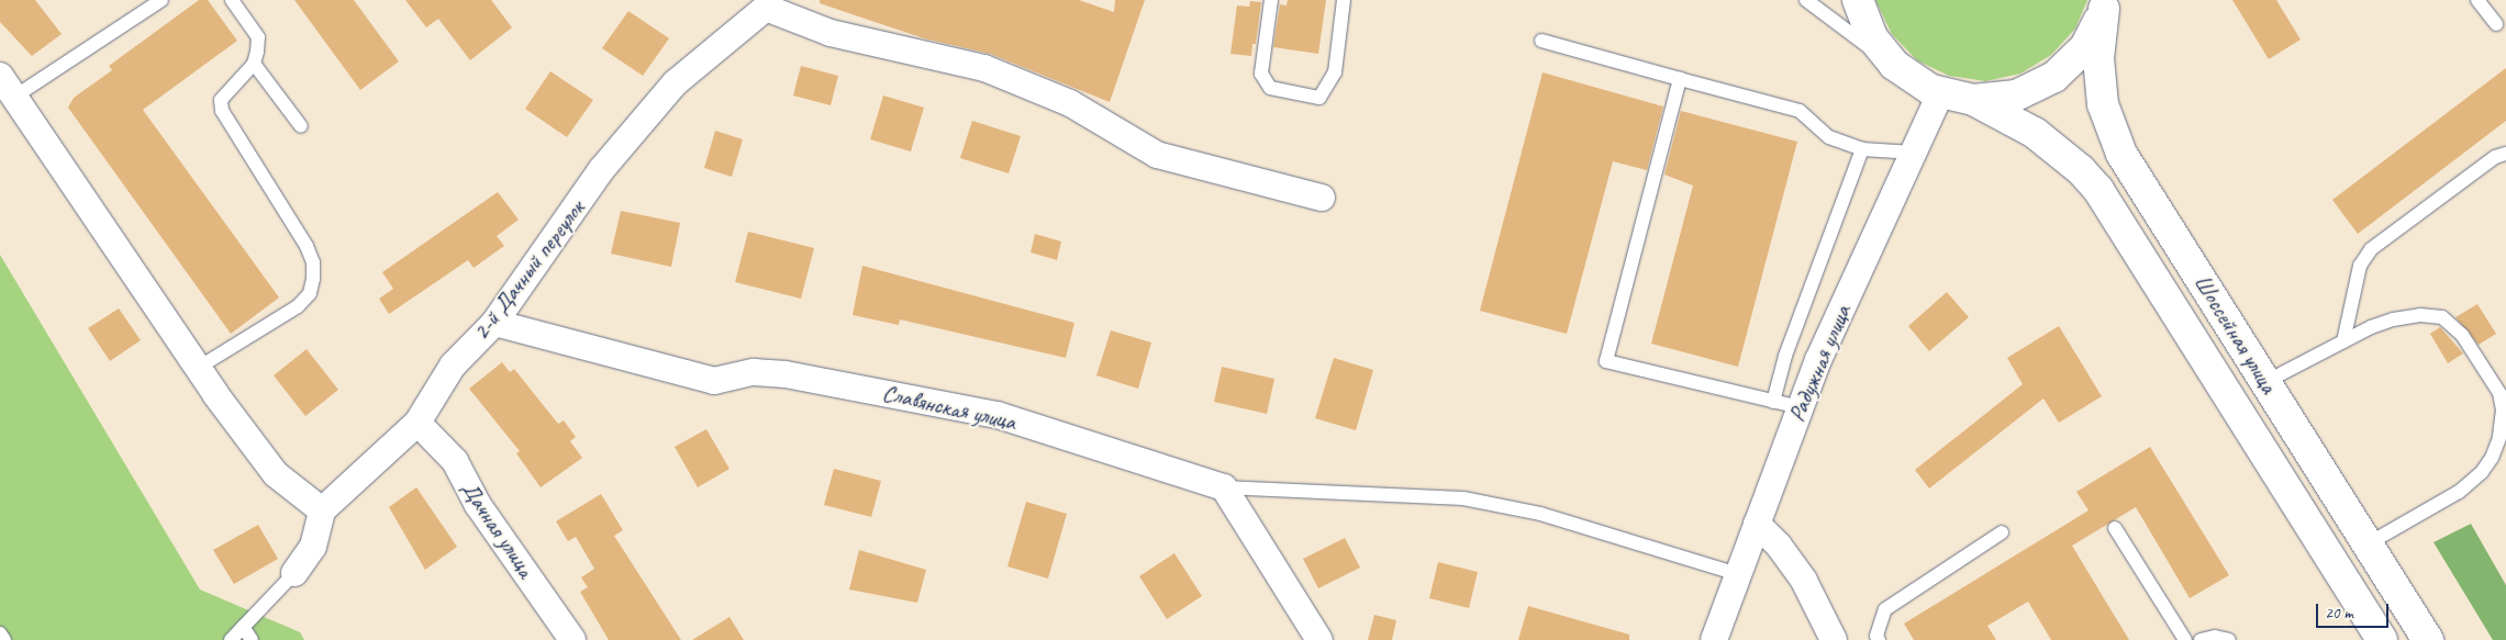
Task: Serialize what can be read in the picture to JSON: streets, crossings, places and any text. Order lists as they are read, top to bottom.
{
  "streets": {
    "main road": ["Шоссейная улица"],
    "street": [
      "2-й Дачный переулок",
      "Радужная улица",
      "Славянская улица",
      "Дачная улица"
    ]
  },
  "crossings": [
    ["2-й Дачный переулок", "Славянская улица"],
    ["2-й Дачный переулок", "Дачная улица"]
  ],
  "scale_bar": "20 m"
}
